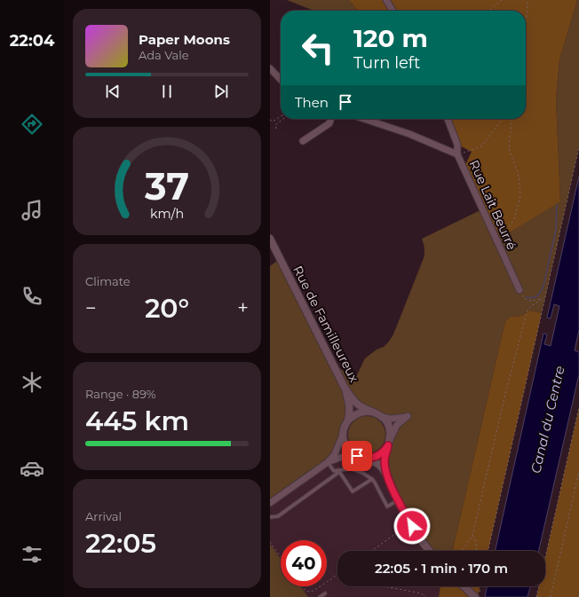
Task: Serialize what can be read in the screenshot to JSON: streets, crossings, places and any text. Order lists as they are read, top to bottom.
{
  "streets": {
    "street": ["Rue Lait Beurré", "Rue de Familleureux"]
  },
  "water": ["Canal du Centre"],
  "page": {
    "tabs": "22:04",
    "turn": ["120 m", "Turn left"],
    "song": ["Paper Moons", "Ada Vale"],
    "then": "Then",
    "tile": [
      "Climate",
      ["Range · 89%", "445 km"],
      ["Arrival", "22:05"]
    ],
    "heat": ["−", "20°", "+"],
    "limit": "40",
    "trip": "22:05 · 1 min · 170 m",
    "gauge": ["37", "km/h"]
  }
}
